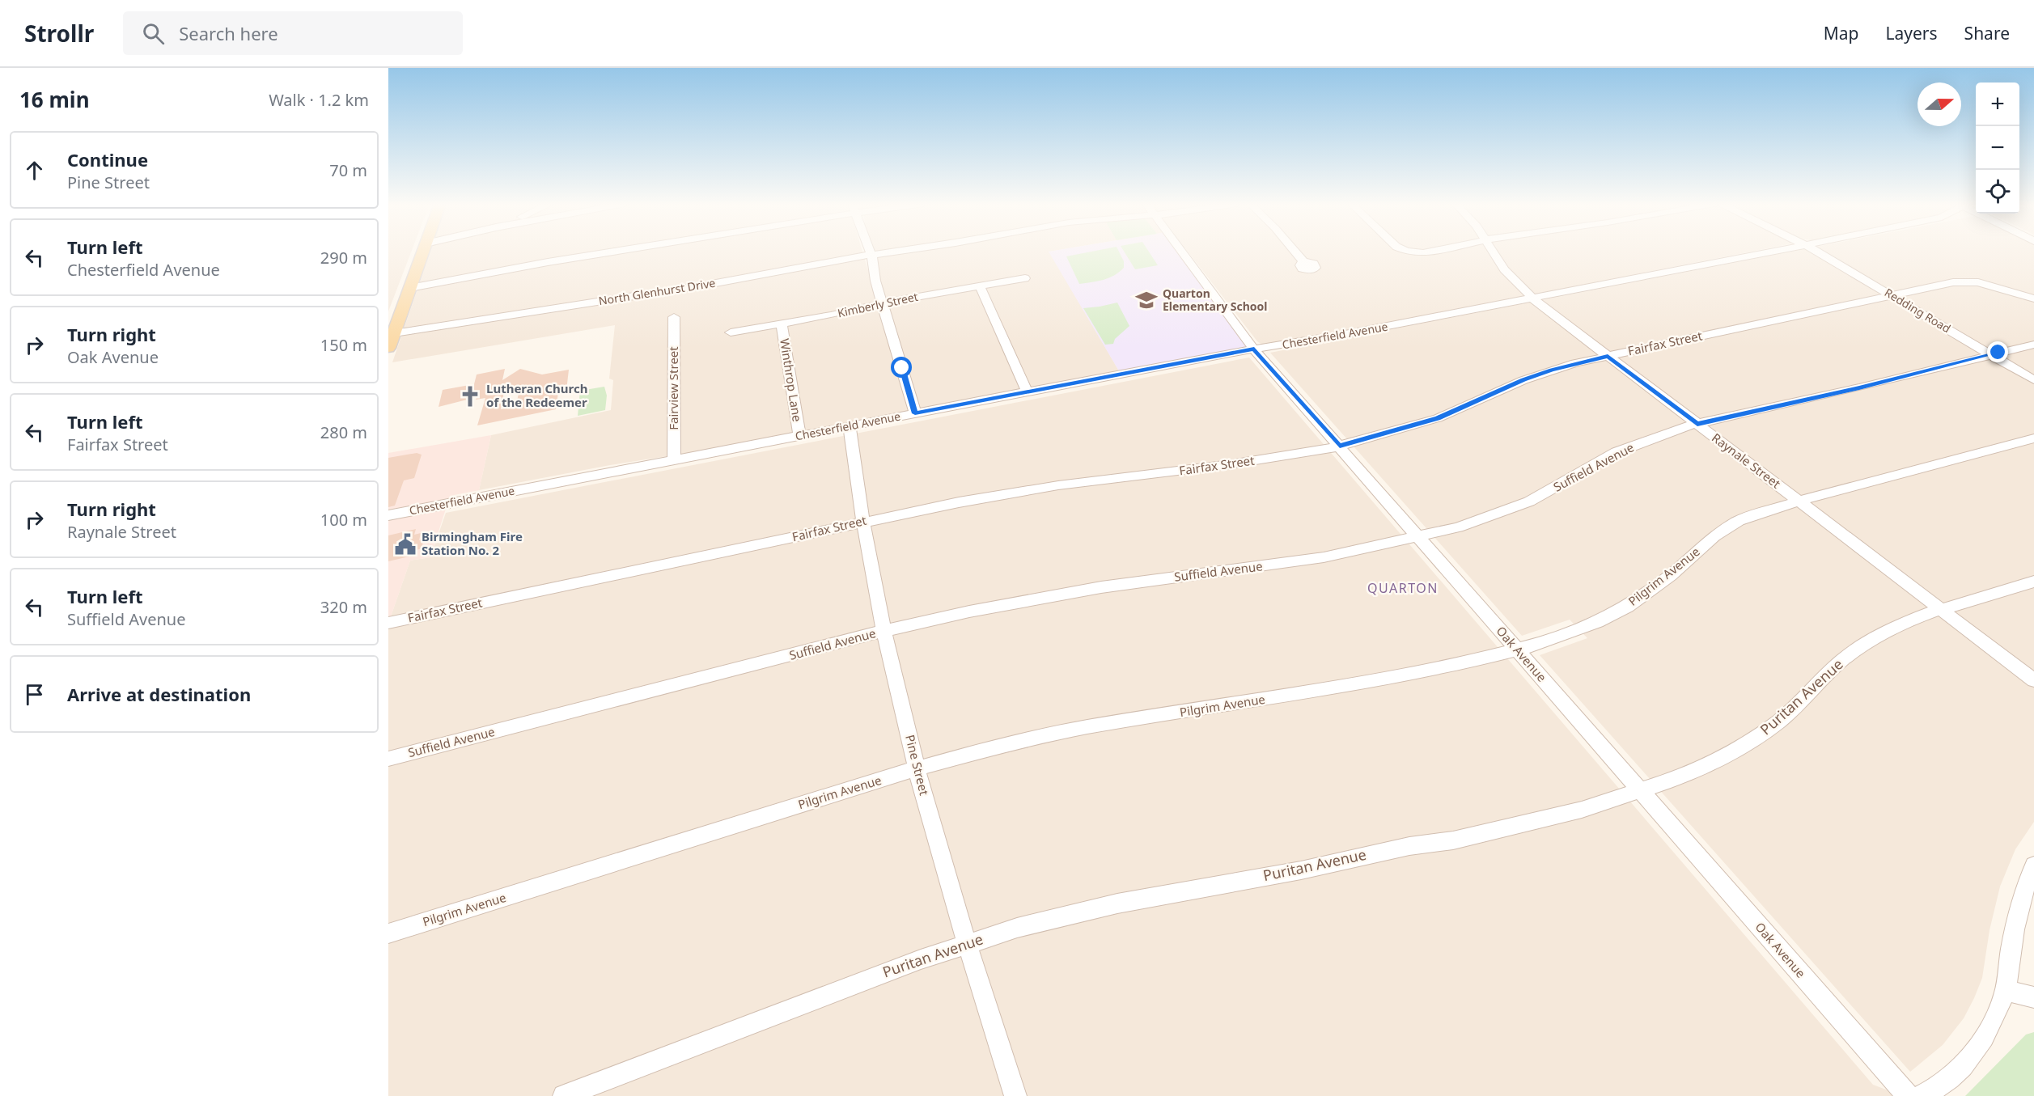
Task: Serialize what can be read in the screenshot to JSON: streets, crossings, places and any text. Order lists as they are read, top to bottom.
{
  "streets": {
    "street": [
      "North Glenhurst Drive",
      "Kimberly Street",
      "Redding Road",
      "Chesterfield Avenue",
      "Fairfax Street",
      "Winthrop Lane",
      "Fairview Street",
      "Raynale Street",
      "Suffield Avenue",
      "Pilgrim Avenue",
      "Oak Avenue",
      "Puritan Avenue",
      "Pine Street"
    ]
  },
  "crossings": [
    ["Kimberly Street", "Winthrop Lane"],
    ["Redding Road", "Fairfax Street"],
    ["Redding Road", "Suffield Avenue"],
    ["Chesterfield Avenue", "Winthrop Lane"],
    ["Chesterfield Avenue", "Fairview Street"],
    ["Chesterfield Avenue", "Raynale Street"],
    ["Chesterfield Avenue", "Oak Avenue"],
    ["Chesterfield Avenue", "Pine Street"],
    ["Fairfax Street", "Raynale Street"],
    ["Fairfax Street", "Oak Avenue"],
    ["Fairfax Street", "Pine Street"],
    ["Raynale Street", "Suffield Avenue"],
    ["Raynale Street", "Pilgrim Avenue"],
    ["Raynale Street", "Puritan Avenue"],
    ["Suffield Avenue", "Oak Avenue"],
    ["Suffield Avenue", "Pine Street"],
    ["Pilgrim Avenue", "Oak Avenue"],
    ["Pilgrim Avenue", "Pine Street"],
    ["Oak Avenue", "Puritan Avenue"],
    ["Puritan Avenue", "Pine Street"]
  ],
  "districts": ["QUARTON"],
  "places": {
    "school or university": ["Quarton Elementary School"],
    "church": ["Lutheran Church of the Redeemer"],
    "public building": ["Birmingham Fire Station No. 2"]
  },
  "north": "right",
  "page": {
    "header": "Strollr",
    "search": "Search here",
    "nav": ["Map", "Layers", "Share"],
    "heading": ["16 min", "Walk · 1.2 km"],
    "map_buttons": ["+", "−"],
    "list": [
      ["Continue", "Pine Street", "70 m"],
      ["Turn left", "Chesterfield Avenue", "290 m"],
      ["Turn right", "Oak Avenue", "150 m"],
      ["Turn left", "Fairfax Street", "280 m"],
      ["Turn right", "Raynale Street", "100 m"],
      ["Turn left", "Suffield Avenue", "320 m"],
      "Arrive at destination"
    ]
  }
}
